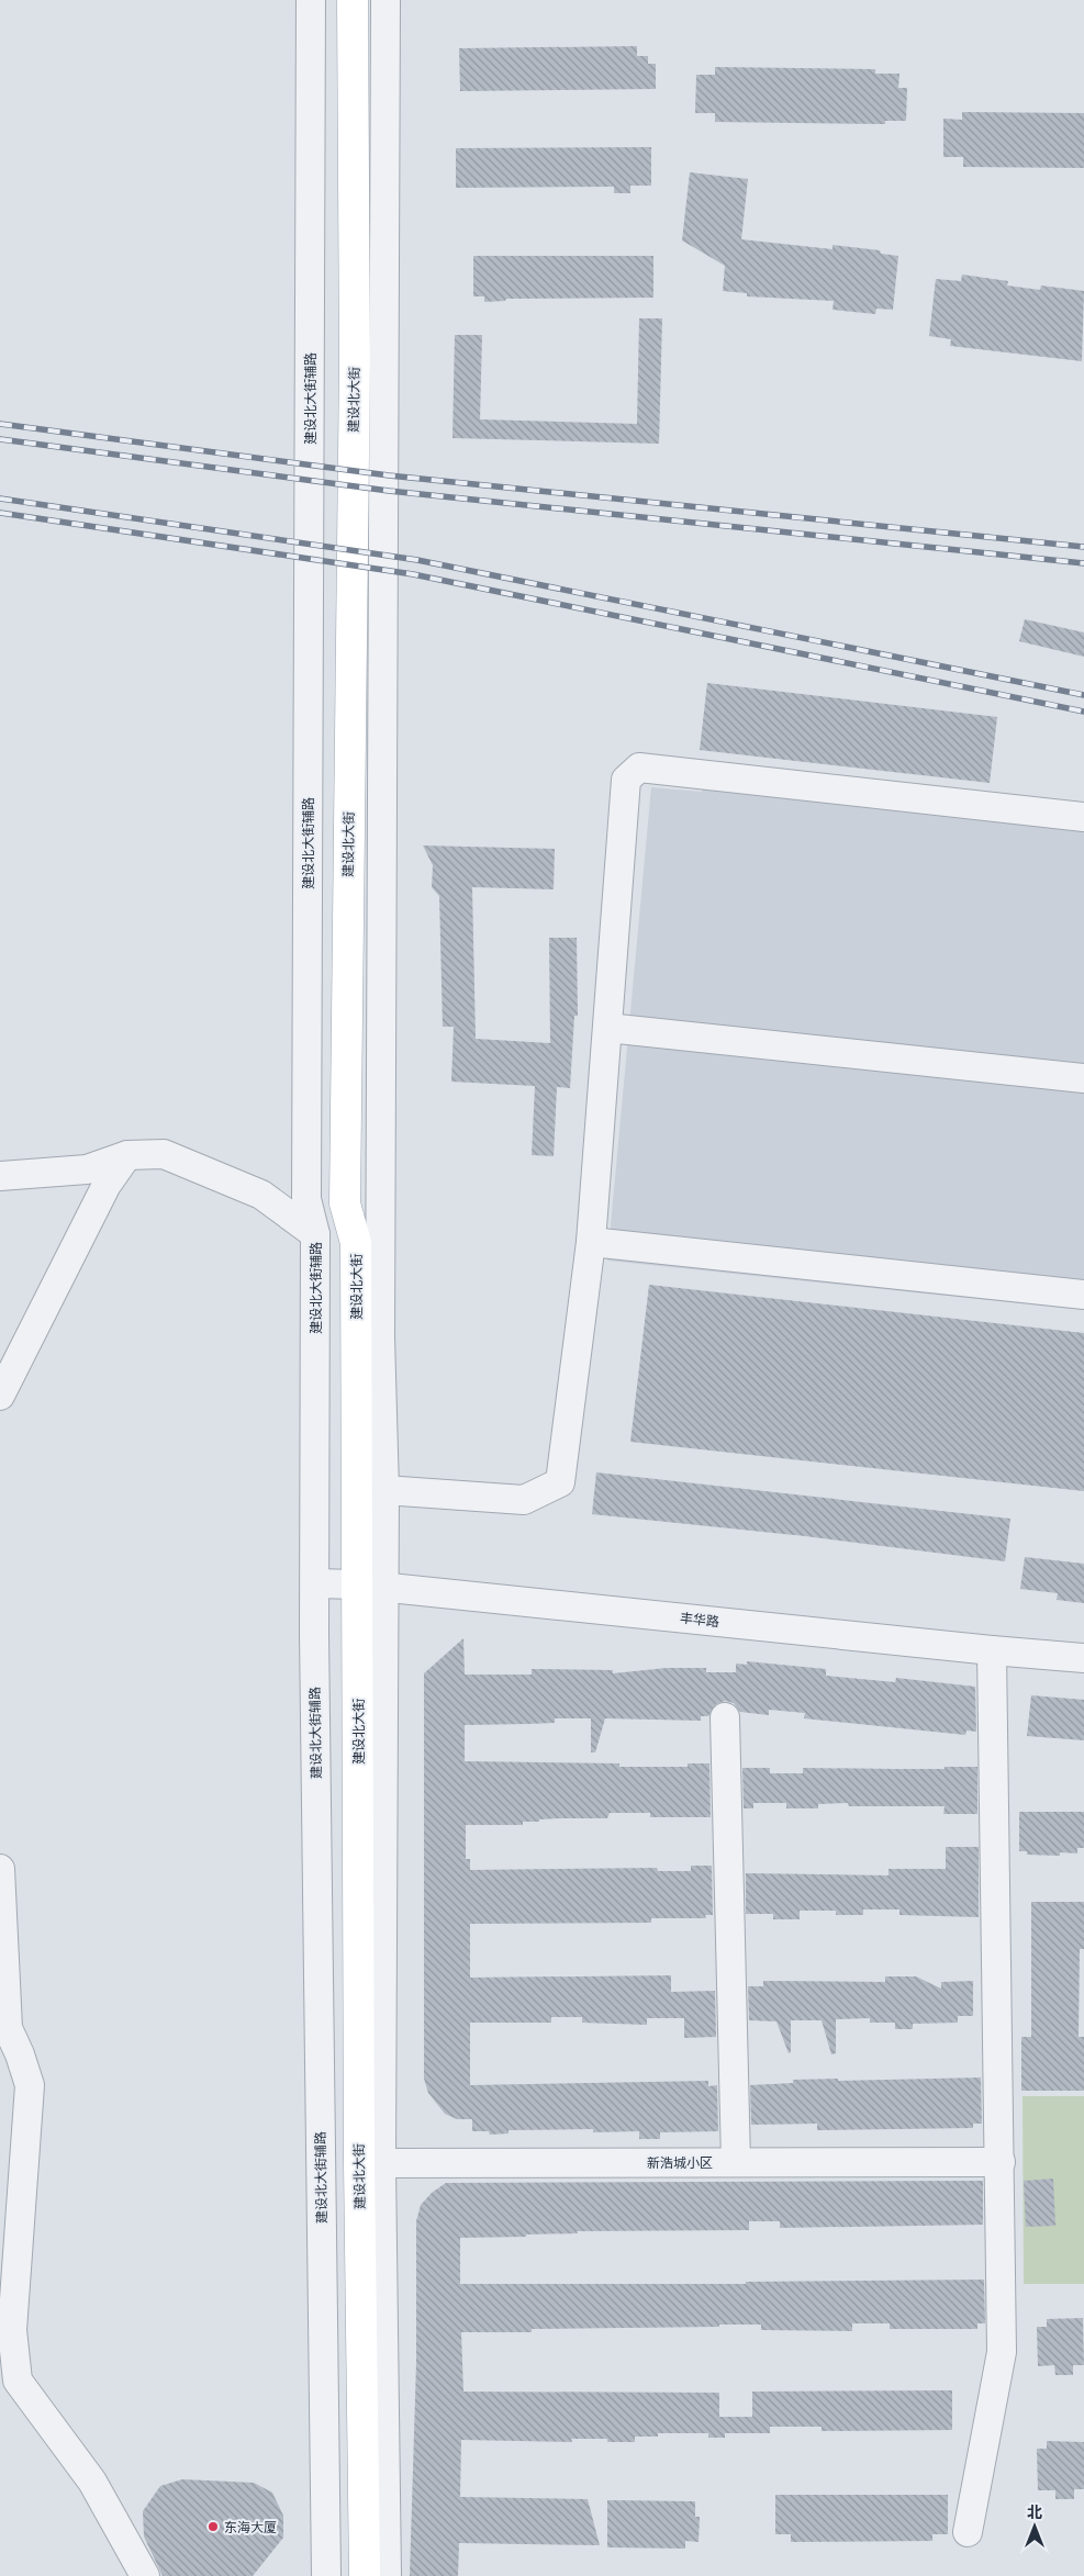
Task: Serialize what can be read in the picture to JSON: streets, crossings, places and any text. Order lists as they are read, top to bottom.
{
  "streets": {
    "main road": ["建设北大街"],
    "street": ["建设北大街辅路", "丰华路", "新浩城小区"]
  },
  "crossings": [
    ["建设北大街辅路", "建设北大街"],
    ["建设北大街辅路", "丰华路"],
    ["建设北大街", "丰华路"],
    ["建设北大街", "新浩城小区"]
  ],
  "places": ["东海大厦"],
  "north": "top"
}
